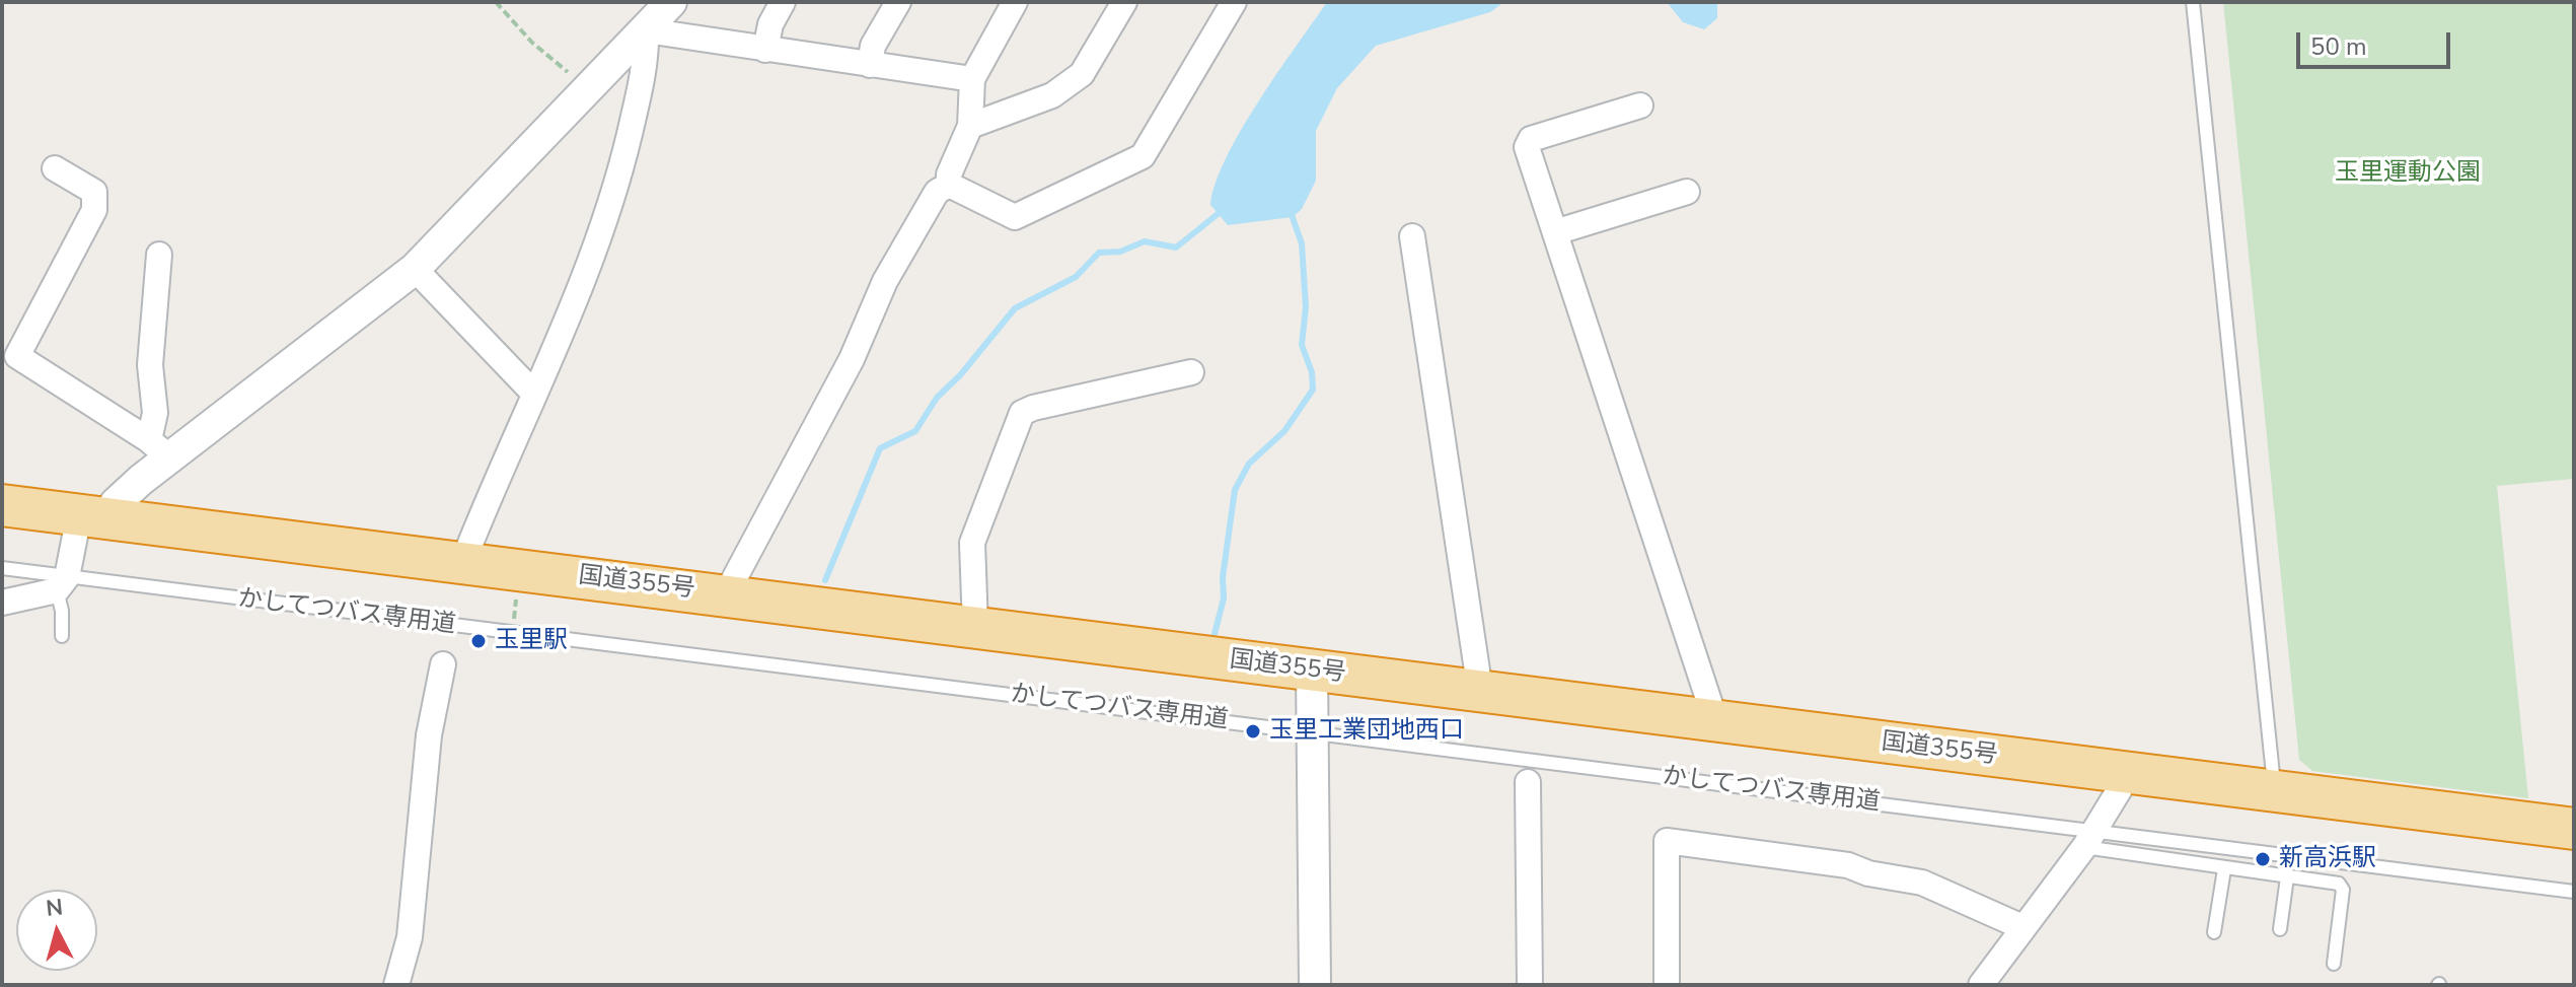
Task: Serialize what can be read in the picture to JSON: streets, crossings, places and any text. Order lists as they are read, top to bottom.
{
  "streets": {
    "highway": ["国道355号"],
    "lane": ["かしてつバス専用道"]
  },
  "parks": ["玉里運動公園"],
  "places": ["玉里駅", "玉里工業団地西口", "新高浜駅"],
  "scale_bar": "50 m",
  "north": "top"
}
